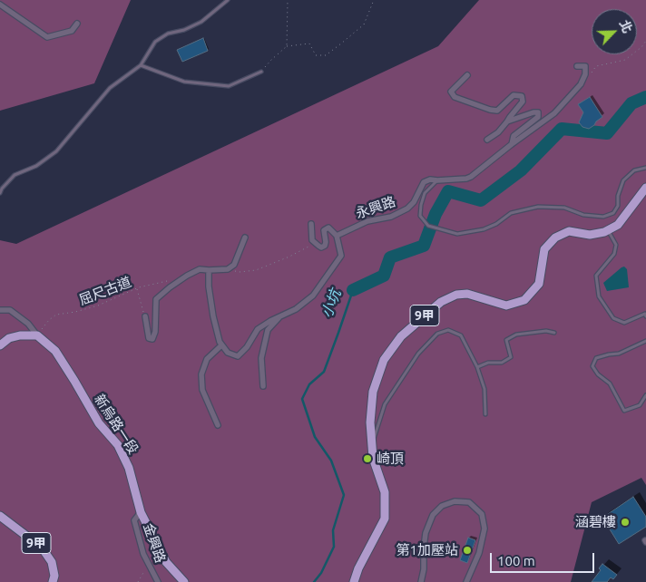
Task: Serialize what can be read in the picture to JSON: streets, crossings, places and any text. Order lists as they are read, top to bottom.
{
  "streets": {
    "main road": ["9甲", "新烏路一段"],
    "street": ["永興路", "金興路"],
    "path": ["屈尺古道"]
  },
  "crossings": [
    ["屈尺古道", "新烏路一段"],
    ["新烏路一段", "金興路"]
  ],
  "water": ["小坑"],
  "places": ["崎頂", "涵碧樓", "第1加壓站"],
  "scale_bar": "100 m",
  "north": "top right"
}
